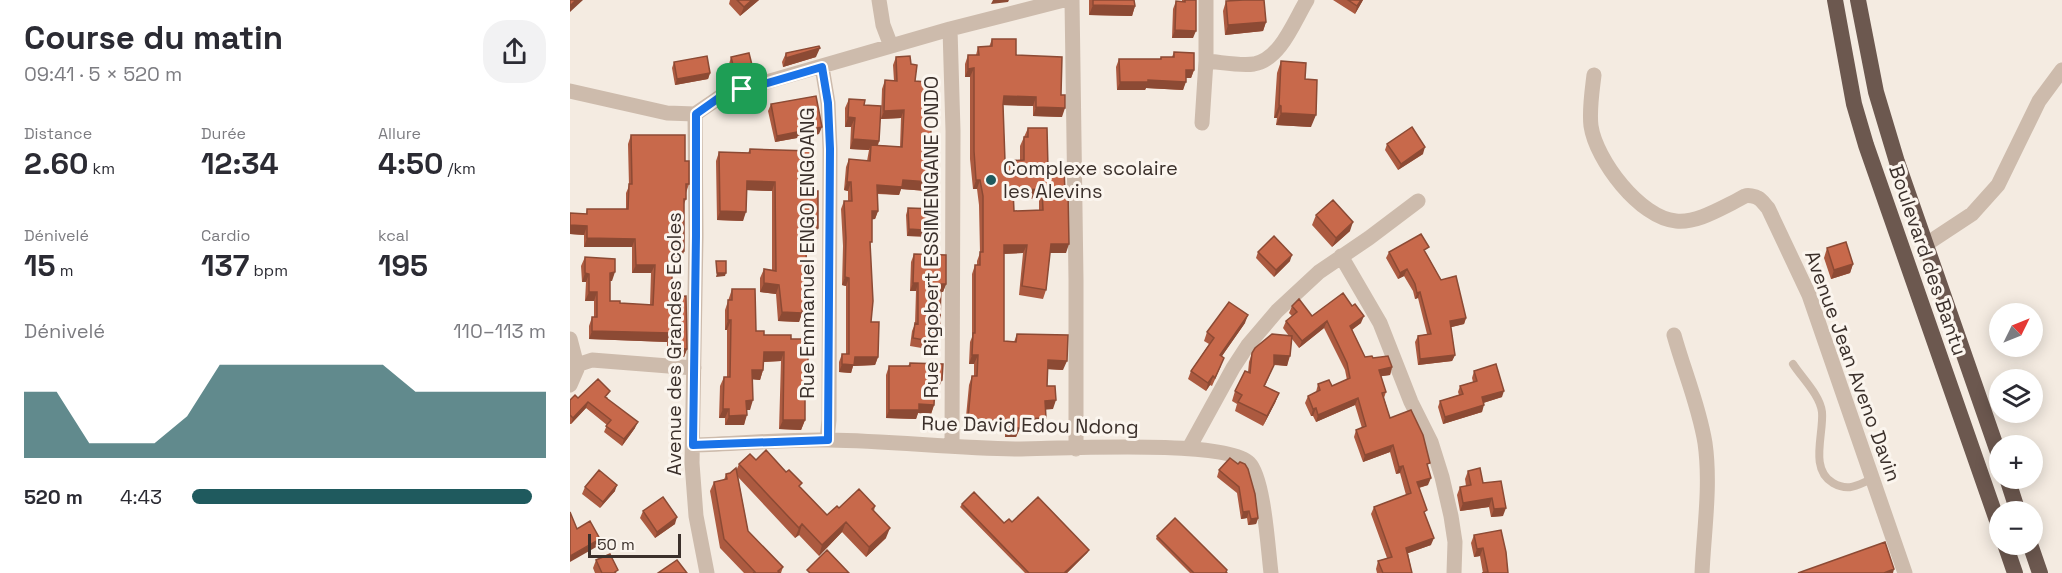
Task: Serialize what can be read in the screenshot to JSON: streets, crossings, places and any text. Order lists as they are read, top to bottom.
{
  "streets": {
    "highway": ["Boulevard des Bantu"],
    "street": [
      "Rue Rigobert ESSIMENGANE ONDO",
      "Rue Emmanuel ENGO ENGOANG",
      "Avenue des Grandes Ecoles",
      "Avenue Jean Aveno Davin",
      "Rue David Edou Ndong"
    ]
  },
  "crossings": [
    ["Rue Rigobert ESSIMENGANE ONDO", "Rue David Edou Ndong"],
    ["Rue Emmanuel ENGO ENGOANG", "Rue David Edou Ndong"],
    ["Avenue des Grandes Ecoles", "Rue David Edou Ndong"]
  ],
  "places": ["Complexe scolaire les Alevins"],
  "scale_bar": "50 m",
  "north": "top right",
  "page": {
    "heading": ["Course du matin", "09:41 · 5 × 520 m"],
    "stats": [
      ["Distance", "2.60 km"],
      ["Durée", "12:34"],
      ["Allure", "4:50 /km"],
      ["Dénivelé", "15 m"],
      ["Cardio", "137 bpm"],
      ["kcal", "195"]
    ],
    "map_buttons": ["+", "−"],
    "chart": ["Dénivelé", "110–113 m"],
    "list": [
      {
        "name": "520 m",
        "note": "4:43"
      }
    ],
    "scale": "50 m"
  }
}
